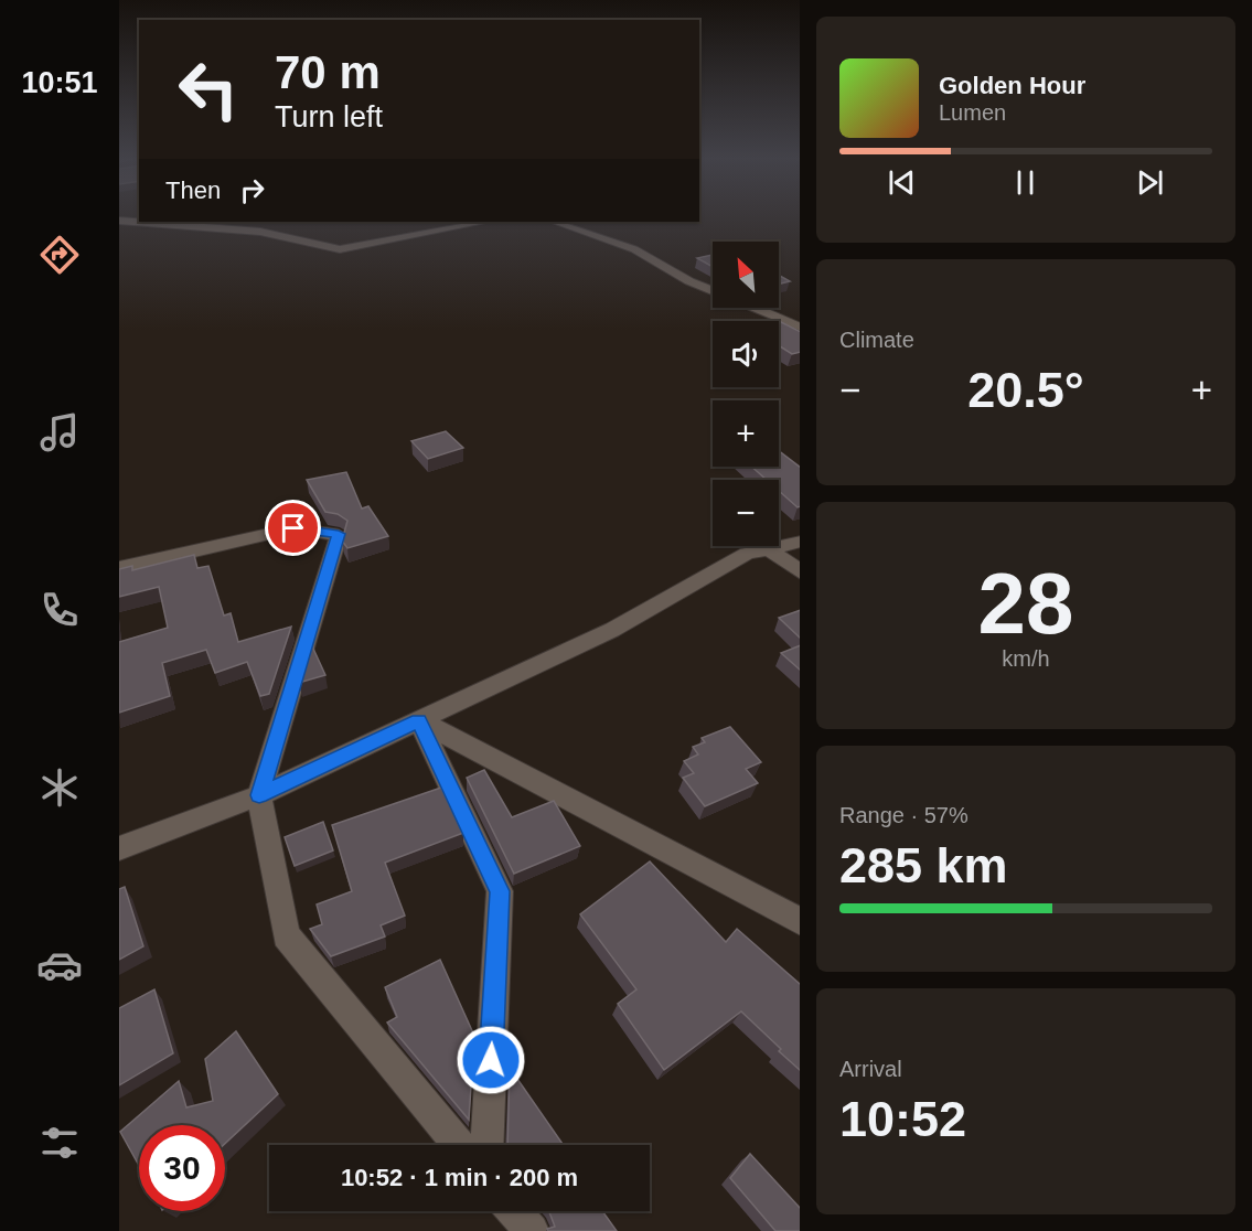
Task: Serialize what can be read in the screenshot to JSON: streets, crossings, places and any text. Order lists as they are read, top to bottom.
{
  "north": "top left",
  "page": {
    "tabs": "10:51",
    "turn": ["70 m", "Turn left"],
    "song": ["Golden Hour", "Lumen"],
    "then": "Then",
    "map_buttons": ["+", "−"],
    "tile": [
      "Climate",
      ["28", "km/h"],
      ["Range · 57%", "285 km"],
      ["Arrival", "10:52"]
    ],
    "heat": ["−", "20.5°", "+"],
    "limit": "30",
    "trip": "10:52 · 1 min · 200 m"
  }
}
